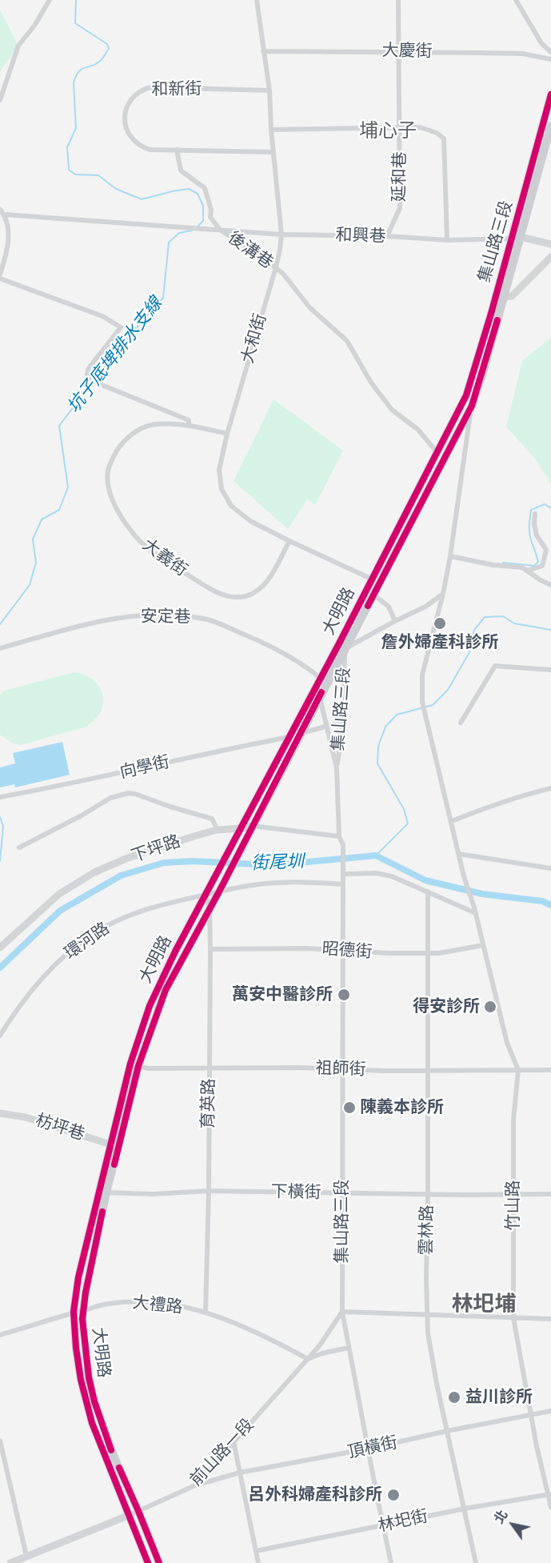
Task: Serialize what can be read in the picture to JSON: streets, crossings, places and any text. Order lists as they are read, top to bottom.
{
  "streets": {
    "main road": ["集山路三段", "大明路"],
    "street": [
      "大慶街",
      "和新街",
      "延和巷",
      "和興巷",
      "後溝巷",
      "大和街",
      "大義街",
      "安定巷",
      "向學街",
      "下坪路",
      "環河路",
      "昭德街",
      "祖師街",
      "育英路",
      "枋坪巷",
      "下橫街",
      "竹山路",
      "雲林路",
      "大禮路",
      "頂橫街",
      "前山路一段",
      "林圯街"
    ]
  },
  "crossings": [
    ["大慶街", "延和巷"],
    ["大慶街", "大和街"],
    ["和新街", "後溝巷"],
    ["和新街", "大和街"],
    ["延和巷", "和興巷"],
    ["和興巷", "集山路三段"],
    ["和興巷", "後溝巷"],
    ["和興巷", "大和街"],
    ["集山路三段", "大明路"],
    ["集山路三段", "安定巷"],
    ["集山路三段", "下坪路"],
    ["集山路三段", "環河路"],
    ["集山路三段", "昭德街"],
    ["集山路三段", "祖師街"],
    ["集山路三段", "下橫街"],
    ["集山路三段", "頂橫街"],
    ["集山路三段", "前山路一段"],
    ["集山路三段", "林圯街"],
    ["後溝巷", "大和街"],
    ["後溝巷", "大明路"],
    ["大和街", "大義街"],
    ["大和街", "大明路"],
    ["大明路", "安定巷"],
    ["大明路", "向學街"],
    ["大明路", "下坪路"],
    ["大明路", "環河路"],
    ["大明路", "祖師街"],
    ["大明路", "育英路"],
    ["大明路", "枋坪巷"],
    ["大明路", "下橫街"],
    ["大明路", "大禮路"],
    ["大明路", "前山路一段"],
    ["環河路", "育英路"],
    ["昭德街", "育英路"],
    ["昭德街", "竹山路"],
    ["昭德街", "雲林路"],
    ["祖師街", "育英路"],
    ["祖師街", "竹山路"],
    ["祖師街", "雲林路"],
    ["育英路", "下橫街"],
    ["育英路", "大禮路"],
    ["下橫街", "竹山路"],
    ["下橫街", "雲林路"],
    ["竹山路", "頂橫街"],
    ["竹山路", "林圯街"],
    ["雲林路", "頂橫街"],
    ["雲林路", "林圯街"],
    ["大禮路", "前山路一段"],
    ["頂橫街", "前山路一段"]
  ],
  "districts": ["埔心子", "林圯埔"],
  "water": ["坑子底埤排水支線", "街尾圳"],
  "places": [
    "詹外婦產科診所",
    "萬安中醫診所",
    "得安診所",
    "陳義本診所",
    "益川診所",
    "呂外科婦產科診所"
  ],
  "north": "top left"
}
